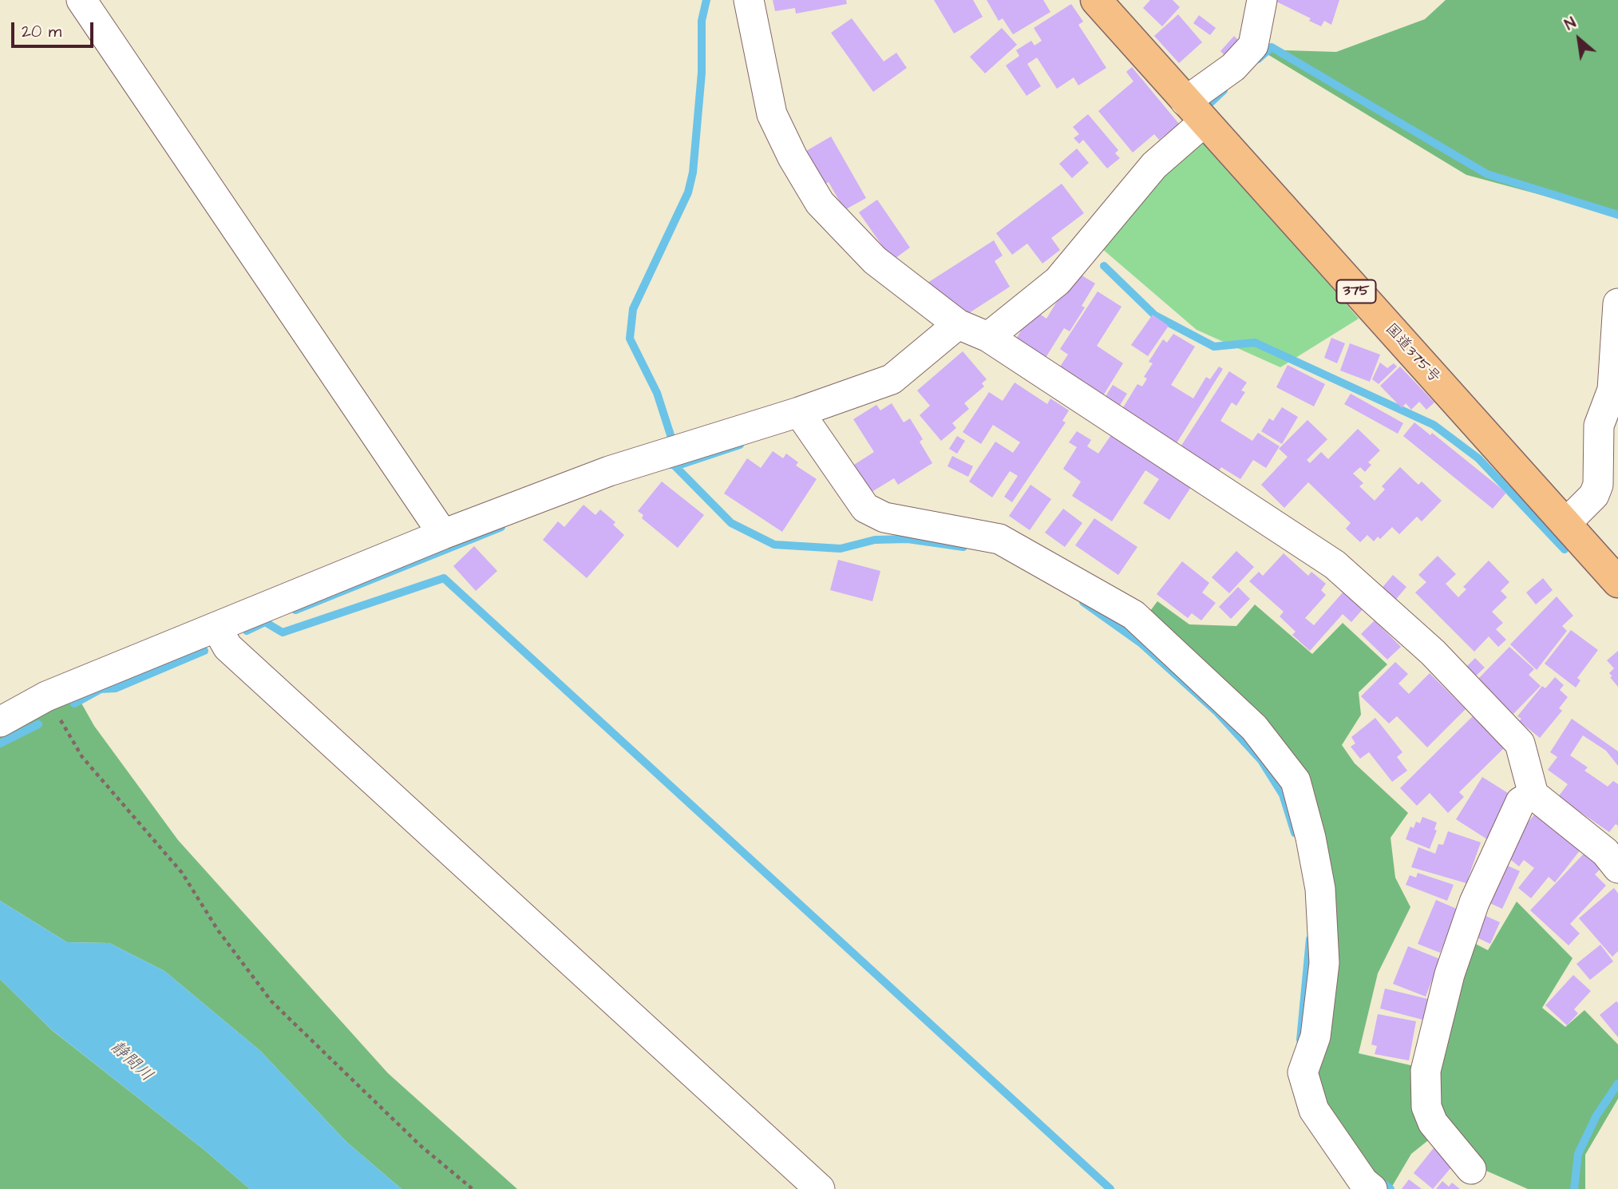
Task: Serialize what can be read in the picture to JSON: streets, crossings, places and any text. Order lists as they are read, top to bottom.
{
  "streets": {
    "highway": ["375", "国道375号"]
  },
  "water": ["静間川"],
  "scale_bar": "20 m",
  "north": "top left"
}
